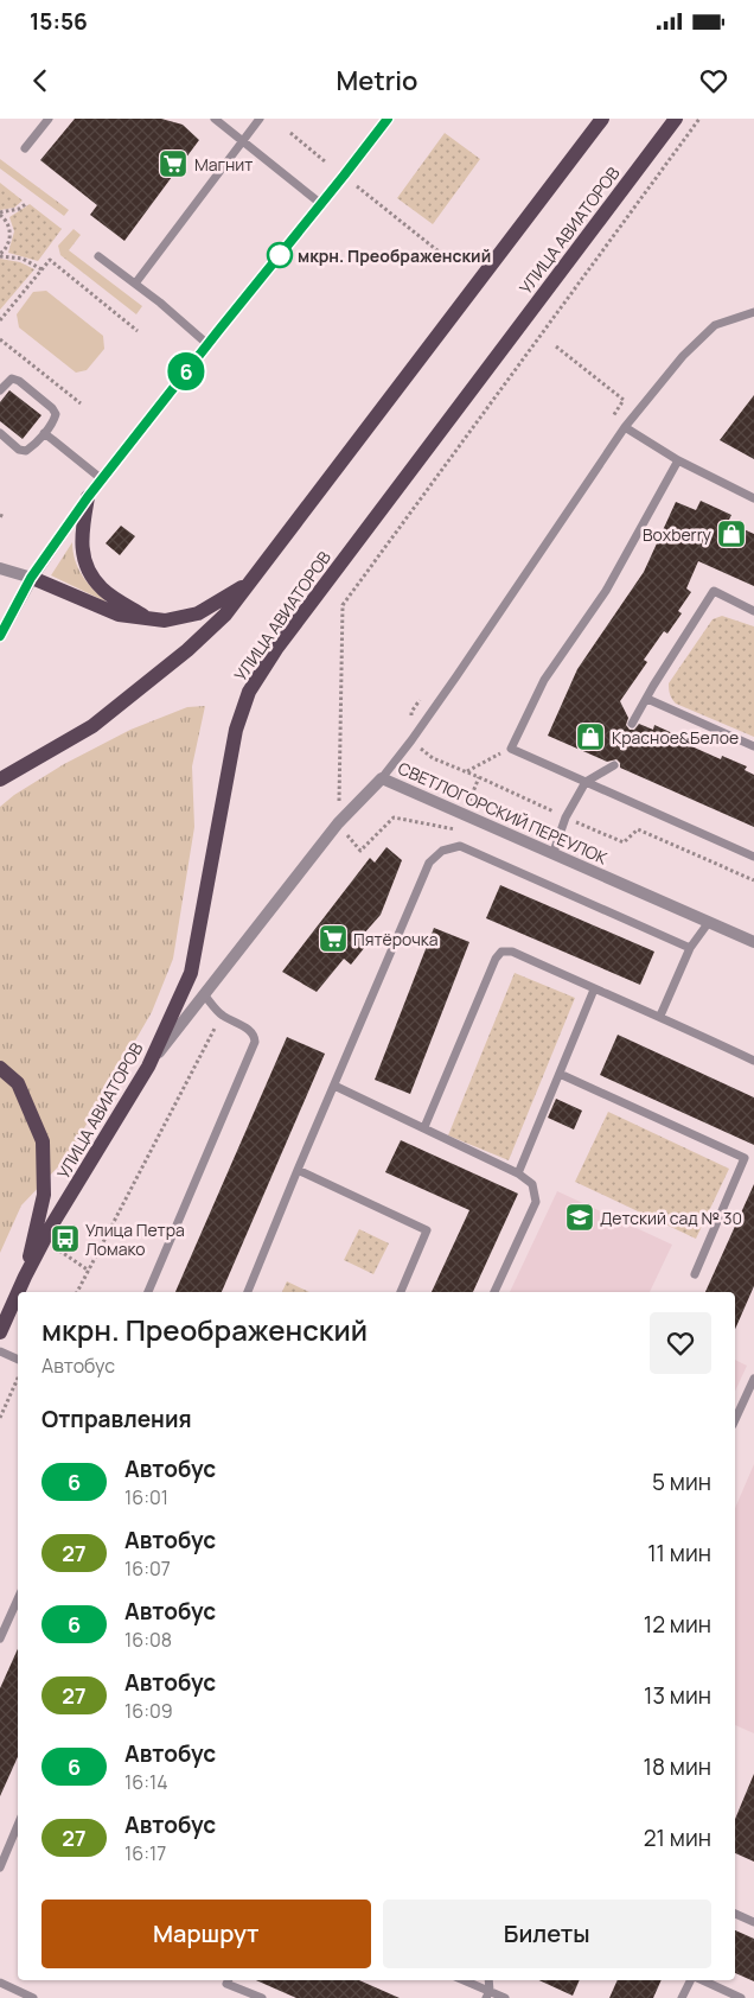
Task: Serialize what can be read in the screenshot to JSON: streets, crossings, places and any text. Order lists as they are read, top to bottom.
{
  "streets": {
    "main road": ["УЛИЦА АВИАТОРОВ"],
    "street": ["СВЕТЛОГОРСКИЙ ПЕРЕУЛОК"]
  },
  "crossings": [
    ["УЛИЦА АВИАТОРОВ", "СВЕТЛОГОРСКИЙ ПЕРЕУЛОК"]
  ],
  "places": {
    "supermarket": ["Магнит", "Пятёрочка"],
    "other": ["мкрн. Преображенский"],
    "shop": ["Boxberry", "Красное&Белое"],
    "school or university": ["Детский сад № 30"],
    "bus stop": ["Улица Петра Ломако"]
  },
  "lines": ["bus line 6"],
  "page": {
    "status": "15:56",
    "header": "Metrio",
    "on_map": "6",
    "heading": [
      ["мкрн. Преображенский", "Автобус"],
      "Отправления"
    ],
    "list": [
      {
        "mark": "6",
        "name": "Автобус",
        "note": "16:01",
        "value": "5 мин"
      },
      {
        "mark": "27",
        "name": "Автобус",
        "note": "16:07",
        "value": "11 мин"
      },
      {
        "mark": "6",
        "name": "Автобус",
        "note": "16:08",
        "value": "12 мин"
      },
      {
        "mark": "27",
        "name": "Автобус",
        "note": "16:09",
        "value": "13 мин"
      },
      {
        "mark": "6",
        "name": "Автобус",
        "note": "16:14",
        "value": "18 мин"
      },
      {
        "mark": "27",
        "name": "Автобус",
        "note": "16:17",
        "value": "21 мин"
      }
    ],
    "buttons": ["Маршрут", "Билеты"]
  }
}
